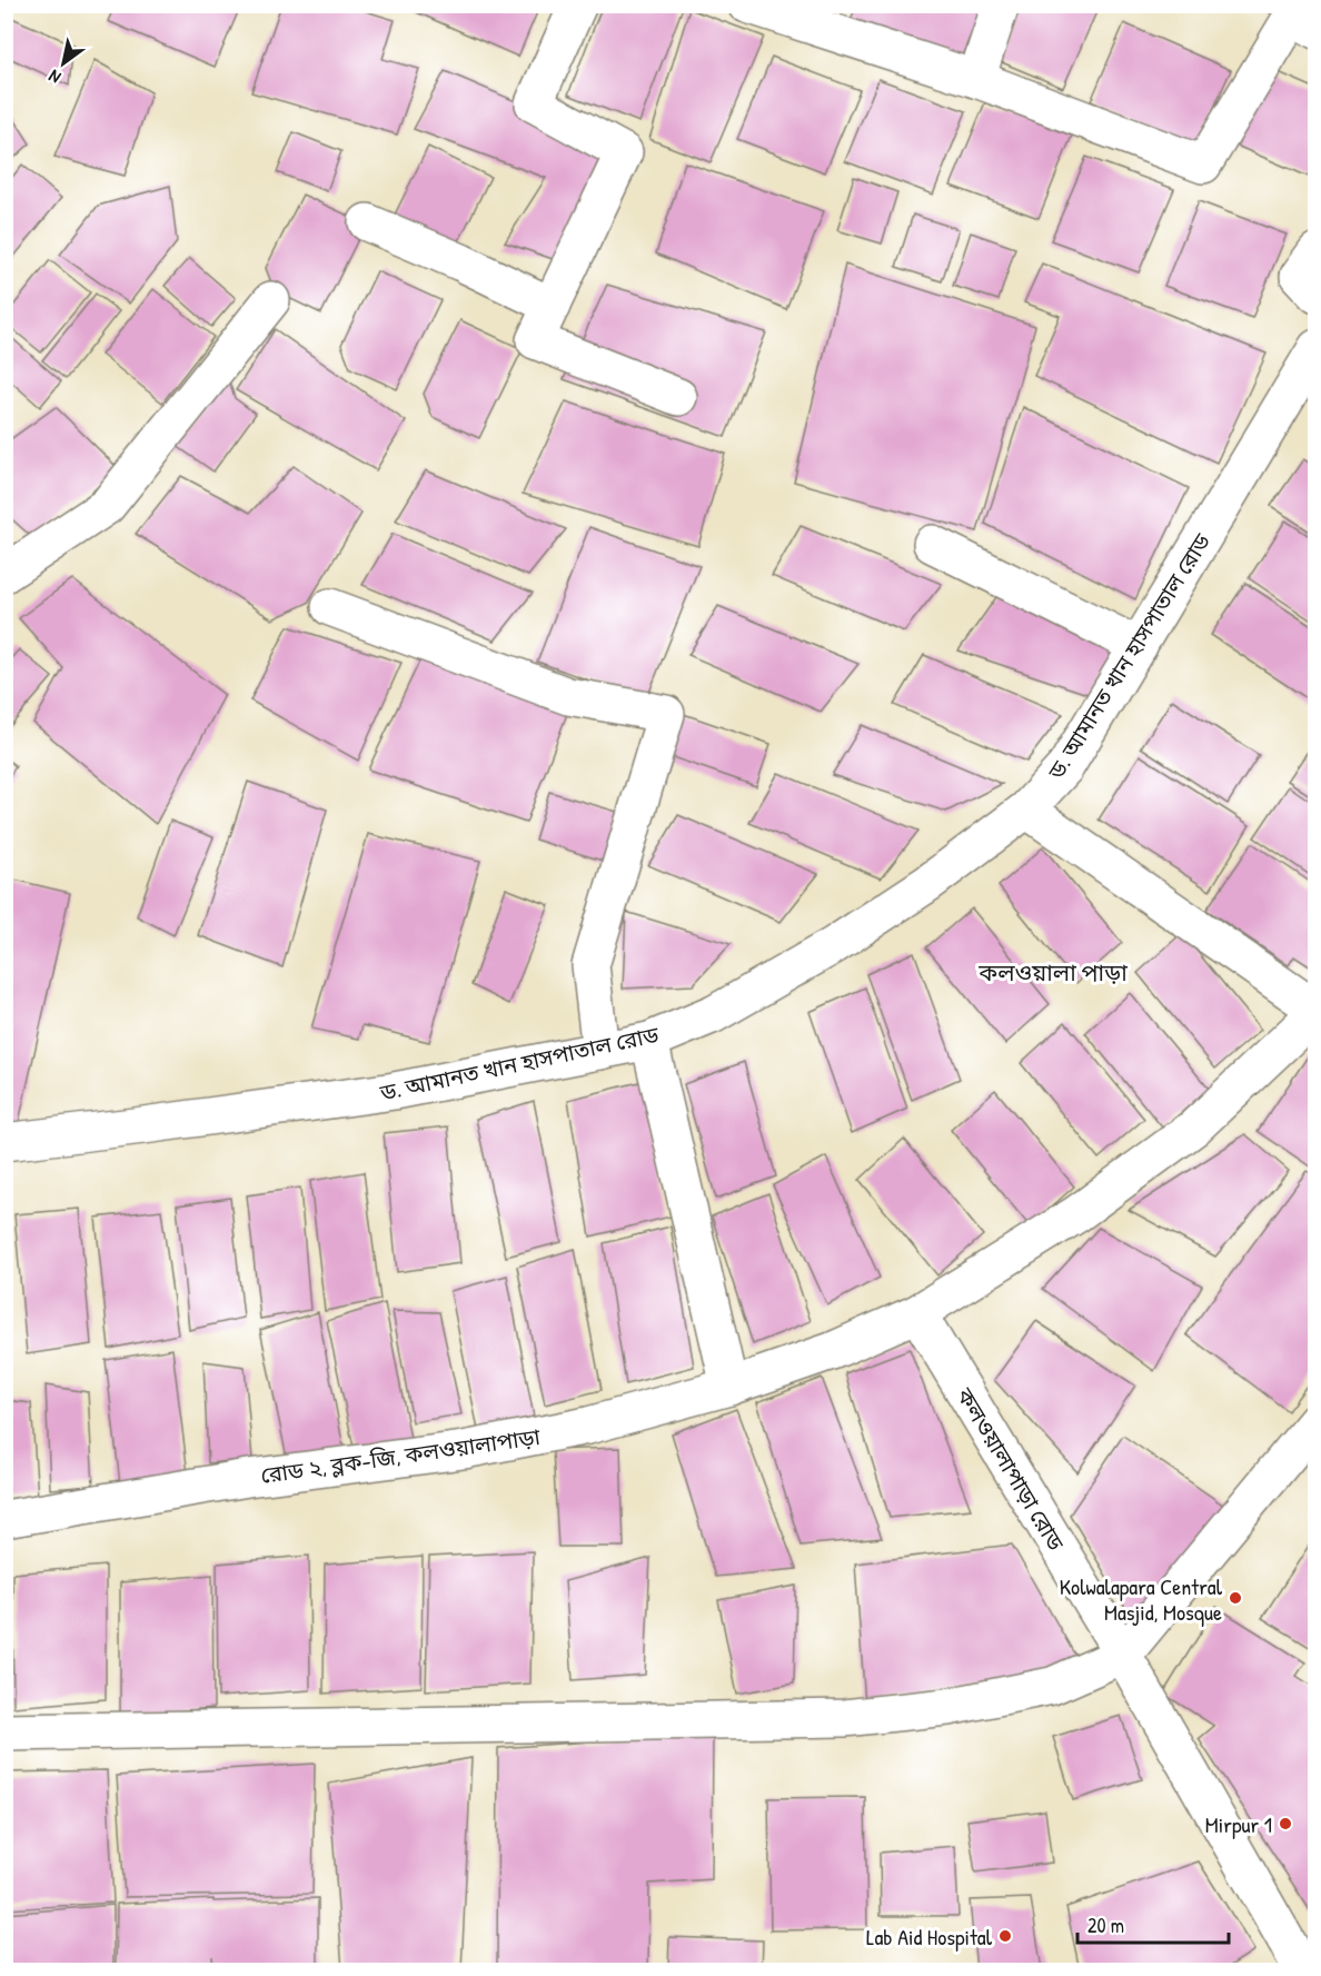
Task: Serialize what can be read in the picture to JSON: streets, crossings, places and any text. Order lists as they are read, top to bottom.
{
  "streets": {
    "street": ["ড. আমানত খান হাসপাতাল রোড", "রোড ২, ব্লক-জি, কলওয়ালাপাড়া", "কলওয়ালাপাড়া রোড"]
  },
  "crossings": [
    ["রোড ২, ব্লক-জি, কলওয়ালাপাড়া", "কলওয়ালাপাড়া রোড"]
  ],
  "districts": ["কলওয়ালা পাড়া"],
  "places": ["Kolwalapara Central Masjid, Mosque", "Mirpur 1", "Lab Aid Hospital"],
  "scale_bar": "20 m",
  "north": "bottom left"
}
